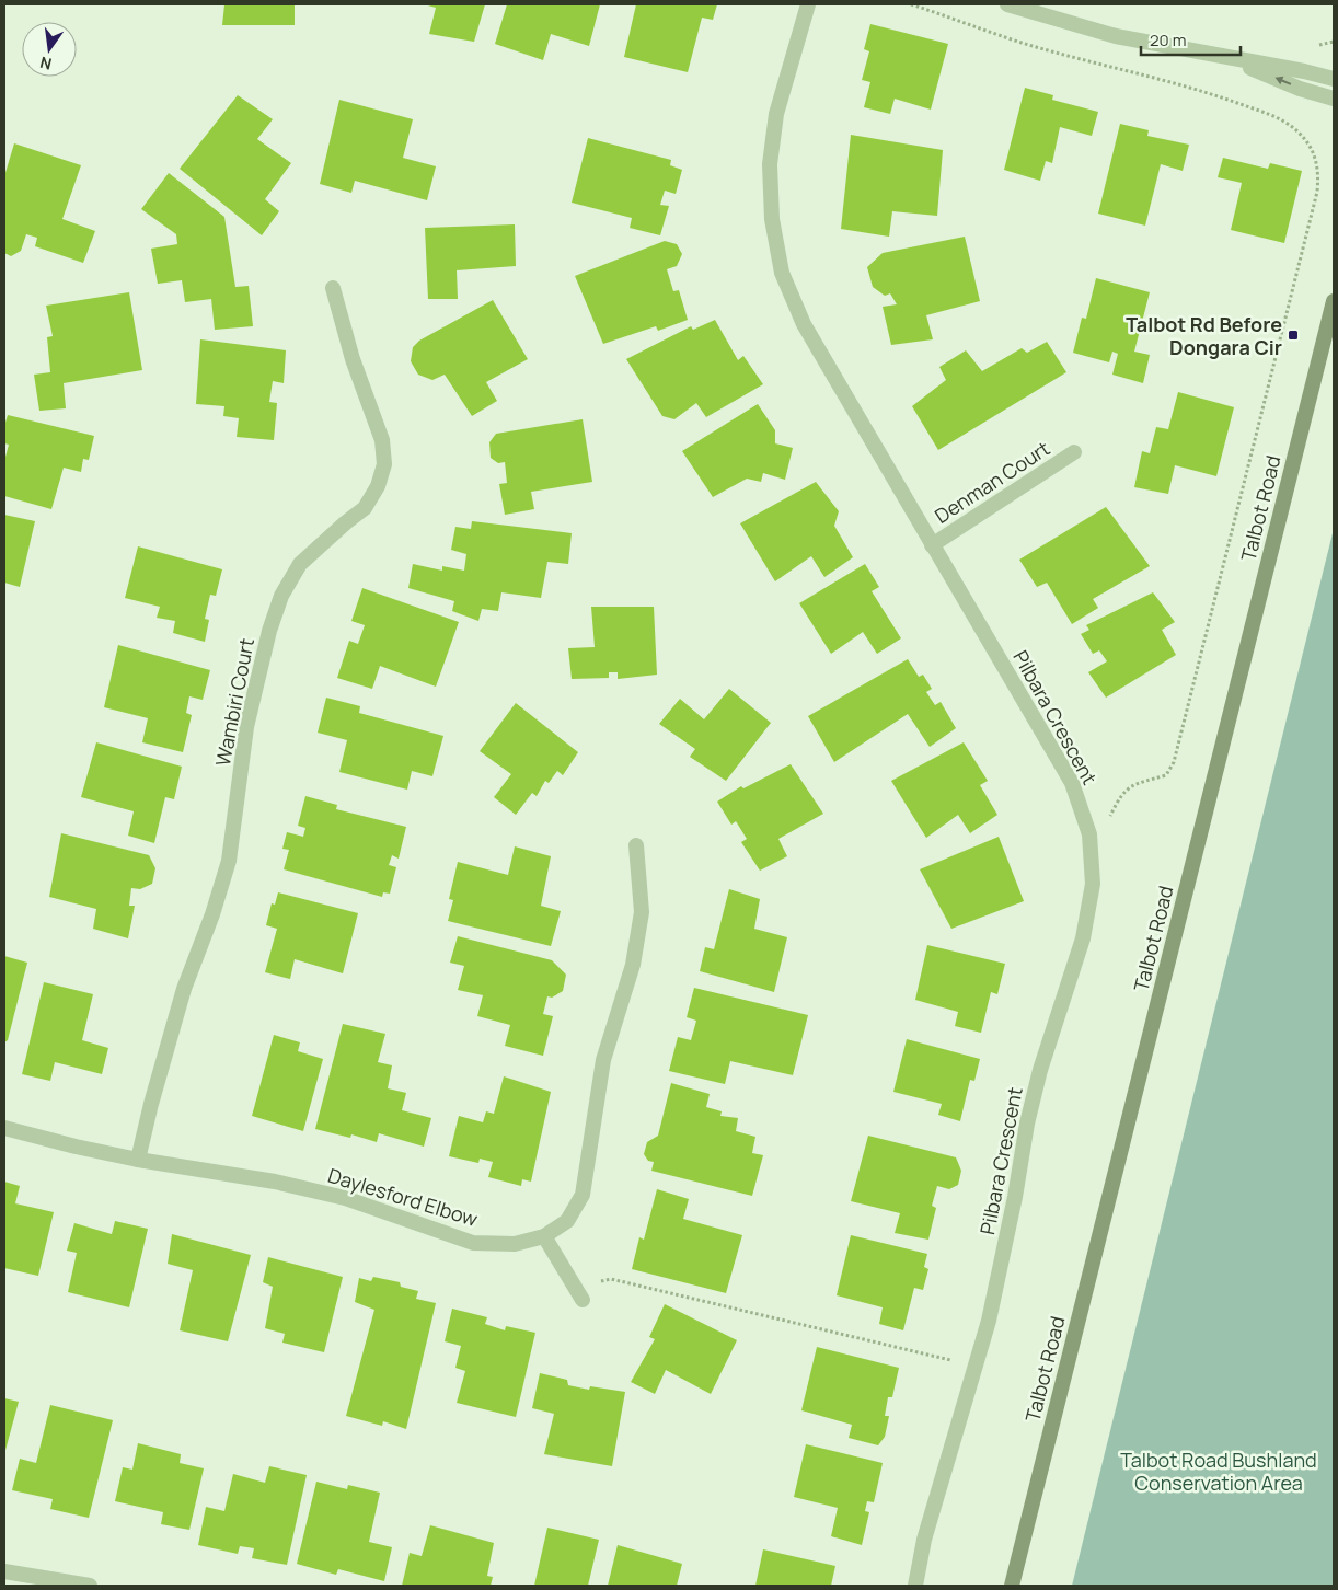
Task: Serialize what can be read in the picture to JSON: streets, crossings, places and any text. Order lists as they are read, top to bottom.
{
  "streets": {
    "main road": ["Talbot Road"],
    "street": [
      "Denman Court",
      "Wambiri Court",
      "Pilbara Crescent",
      "Daylesford Elbow"
    ]
  },
  "crossings": [
    ["Denman Court", "Pilbara Crescent"],
    ["Wambiri Court", "Daylesford Elbow"]
  ],
  "parks": ["Talbot Road Bushland Conservation Area"],
  "places": {
    "transit": ["Talbot Rd Before Dongara Cir"]
  },
  "scale_bar": "20 m",
  "north": "bottom"
}
